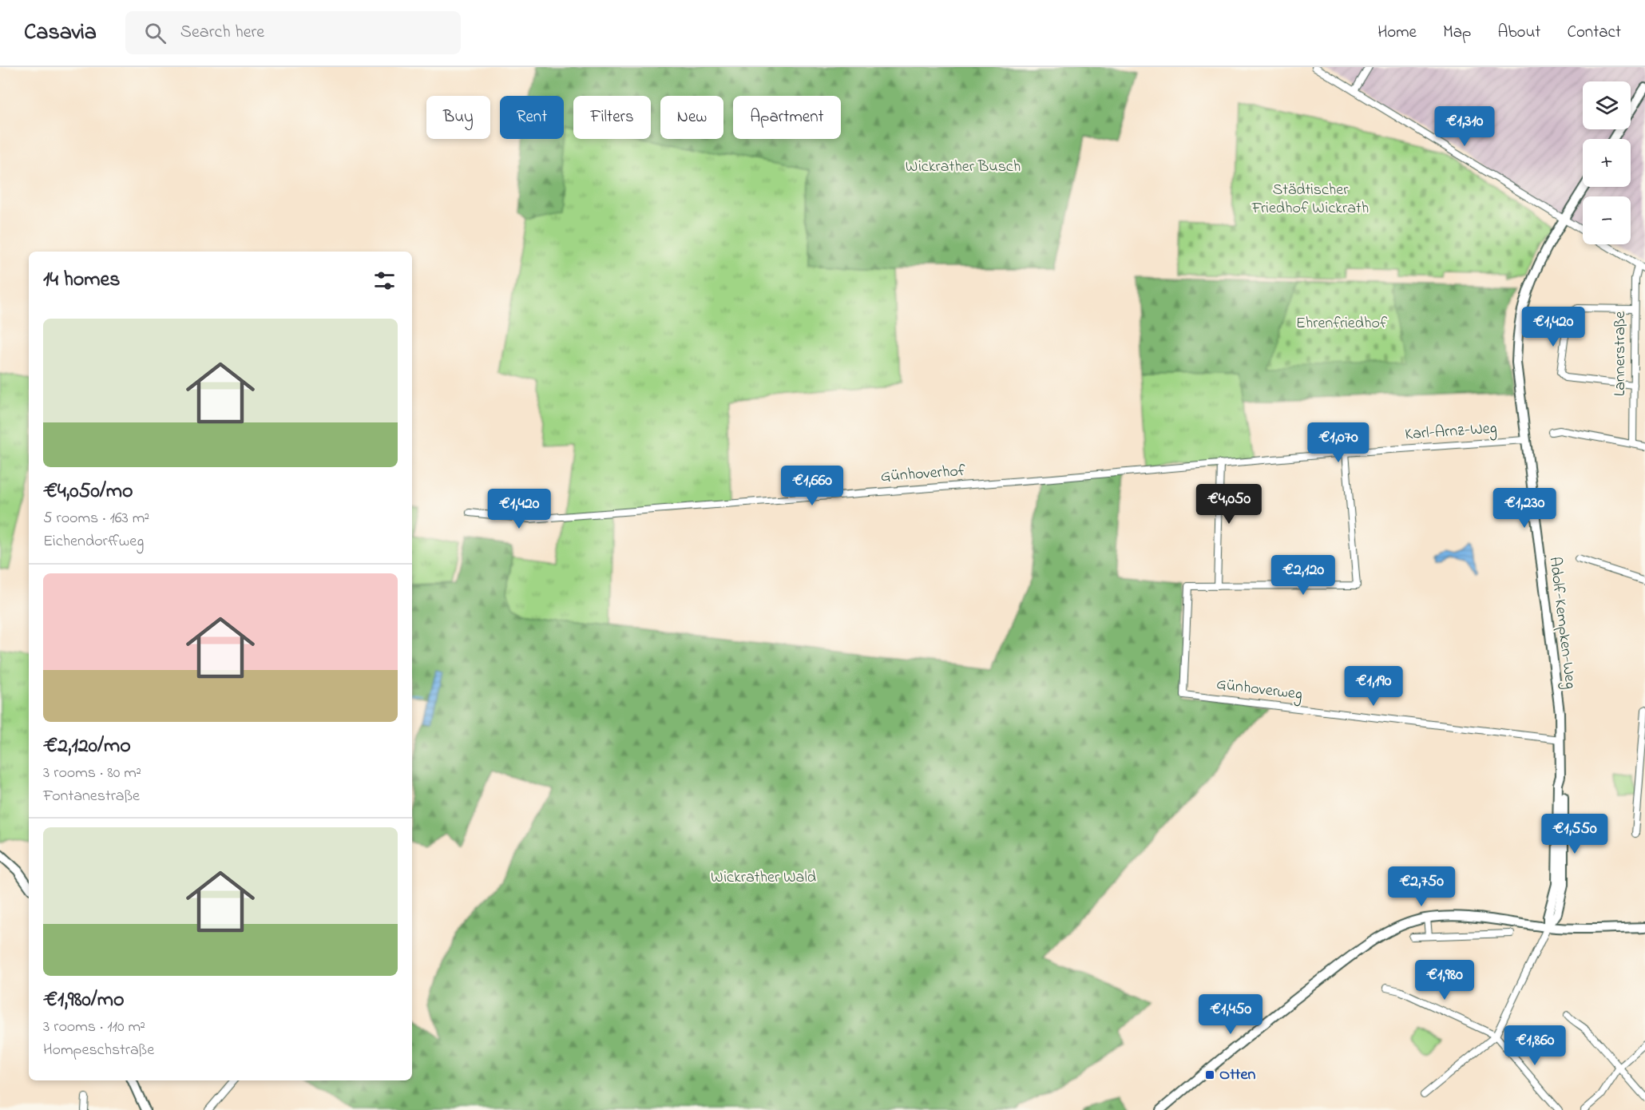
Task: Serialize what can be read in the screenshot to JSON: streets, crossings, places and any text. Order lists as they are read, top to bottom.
{
  "streets": {
    "main road": ["Adolf-Kempken-Weg"],
    "street": [
      "Lannerstraße",
      "Karl-Arnz-Weg",
      "Günhoverhof",
      "Günhoverweg"
    ]
  },
  "crossings": [
    ["Karl-Arnz-Weg", "Günhoverhof"],
    ["Karl-Arnz-Weg", "Adolf-Kempken-Weg"],
    ["Adolf-Kempken-Weg", "Günhoverweg"]
  ],
  "parks": [
    "Wickrather Busch",
    "Städtischer Friedhof Wickrath",
    "Ehrenfriedhof",
    "Wickrather Wald"
  ],
  "places": {
    "transit": ["Otten"]
  },
  "page": {
    "header": "Casavia",
    "search": "Search here",
    "nav": [
      "Home",
      "Map",
      "About",
      "Contact"
    ],
    "map_buttons": ["+", "−"],
    "chip": [
      "Buy",
      "Rent",
      "Filters",
      "New",
      "Apartment"
    ],
    "price": [
      "€1,310",
      "€1,420",
      "€1,070",
      "€1,660",
      "€4,050",
      "€1,230",
      "€1,420",
      "€2,120",
      "€1,190",
      "€1,550",
      "€2,750",
      "€1,980",
      "€1,450",
      "€1,860"
    ],
    "heading": "14 homes",
    "list": [
      {
        "name": "€4,050/mo",
        "note": "5 rooms · 163 m² · Eichendorffweg"
      },
      {
        "name": "€2,120/mo",
        "note": "3 rooms · 80 m² · Fontanestraße"
      },
      {
        "name": "€1,980/mo",
        "note": "3 rooms · 110 m² · Hompeschstraße"
      }
    ]
  }
}
